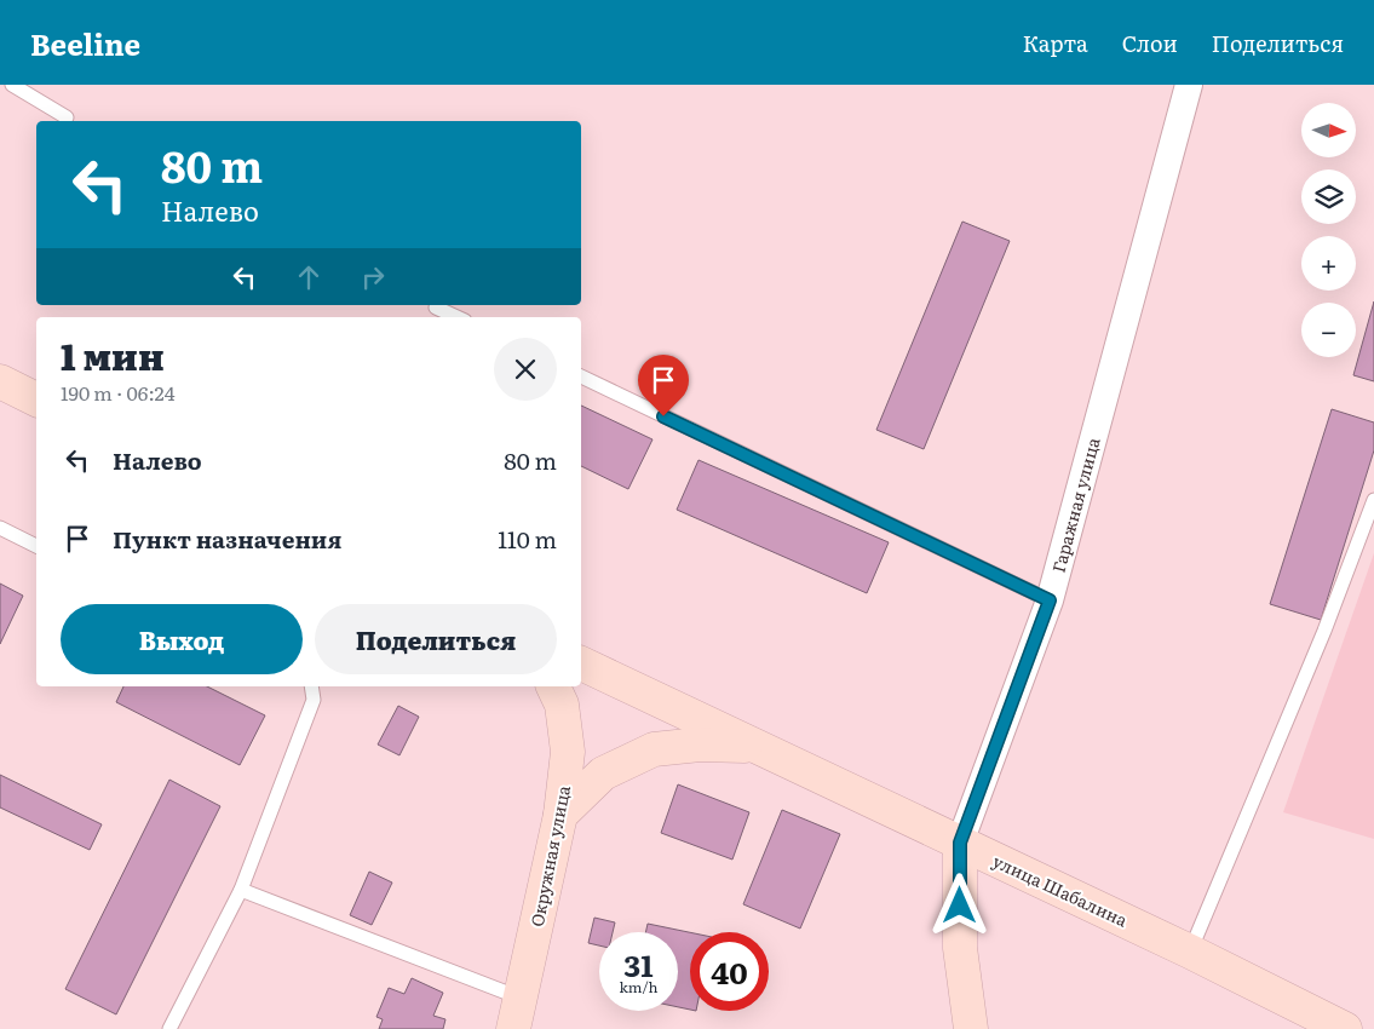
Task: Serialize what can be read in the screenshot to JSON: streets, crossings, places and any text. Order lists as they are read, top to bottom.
{
  "streets": {
    "street": ["Гаражная улица", "Окружная улица", "улица Шабалина"]
  },
  "crossings": [
    ["Гаражная улица", "улица Шабалина"]
  ],
  "north": "right",
  "page": {
    "header": "Beeline",
    "nav": ["Карта", "Слои", "Поделиться"],
    "map_buttons": ["+", "−"],
    "turn": ["80 m", "Налево"],
    "heading": ["1 мин", "190 m · 06:24"],
    "list": [
      {
        "name": "Налево",
        "value": "80 m"
      },
      {
        "name": "Пункт назначения",
        "value": "110 m"
      }
    ],
    "buttons": ["Выход", "Поделиться"],
    "speed": "31 km/h",
    "limit": "40"
  }
}
